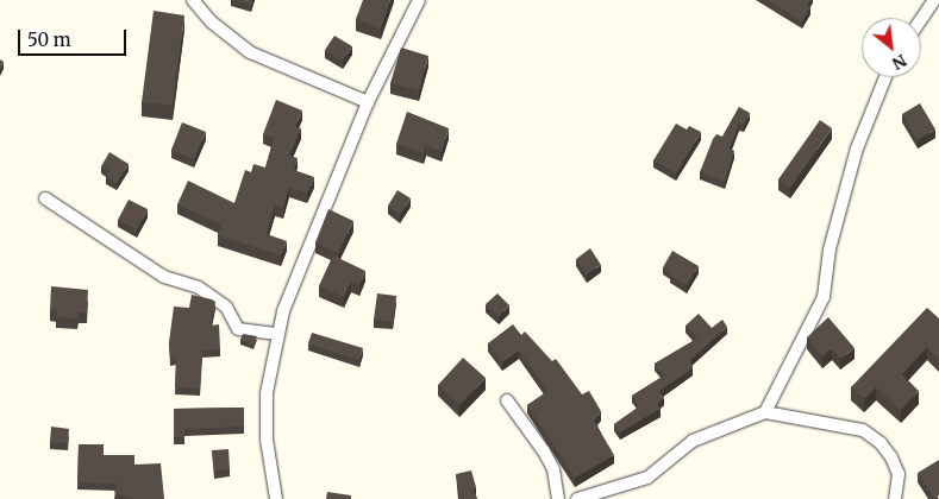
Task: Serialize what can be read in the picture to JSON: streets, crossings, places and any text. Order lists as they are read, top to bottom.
{
  "scale_bar": "50 m",
  "north": "bottom right"
}
